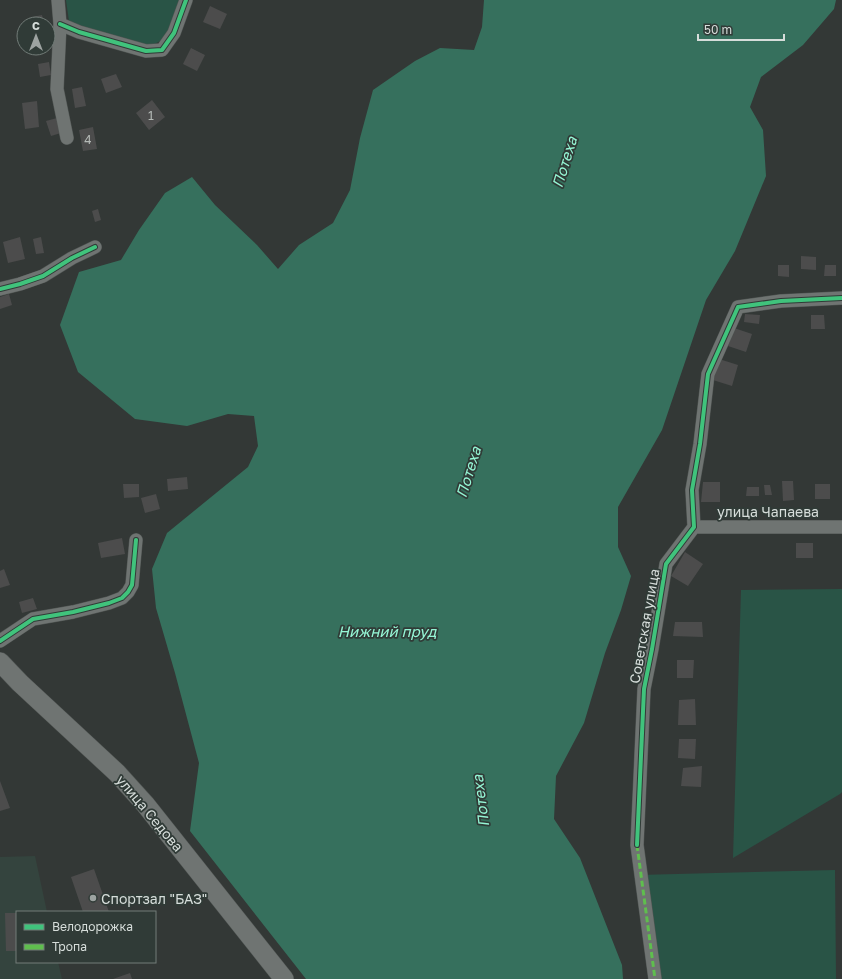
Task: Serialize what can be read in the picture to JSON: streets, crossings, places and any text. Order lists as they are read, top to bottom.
{
  "streets": {
    "main road": ["улица Седова"],
    "street": ["улица Чапаева", "Советская улица"]
  },
  "crossings": [
    ["улица Чапаева", "Советская улица"]
  ],
  "water": ["Потеха", "Нижний пруд"],
  "places": ["Спортзал \"БАЗ\""],
  "house_numbers": ["1", "4"],
  "legend": ["Велодорожка", "Тропа"],
  "scale_bar": "50 m",
  "north": "top"
}
